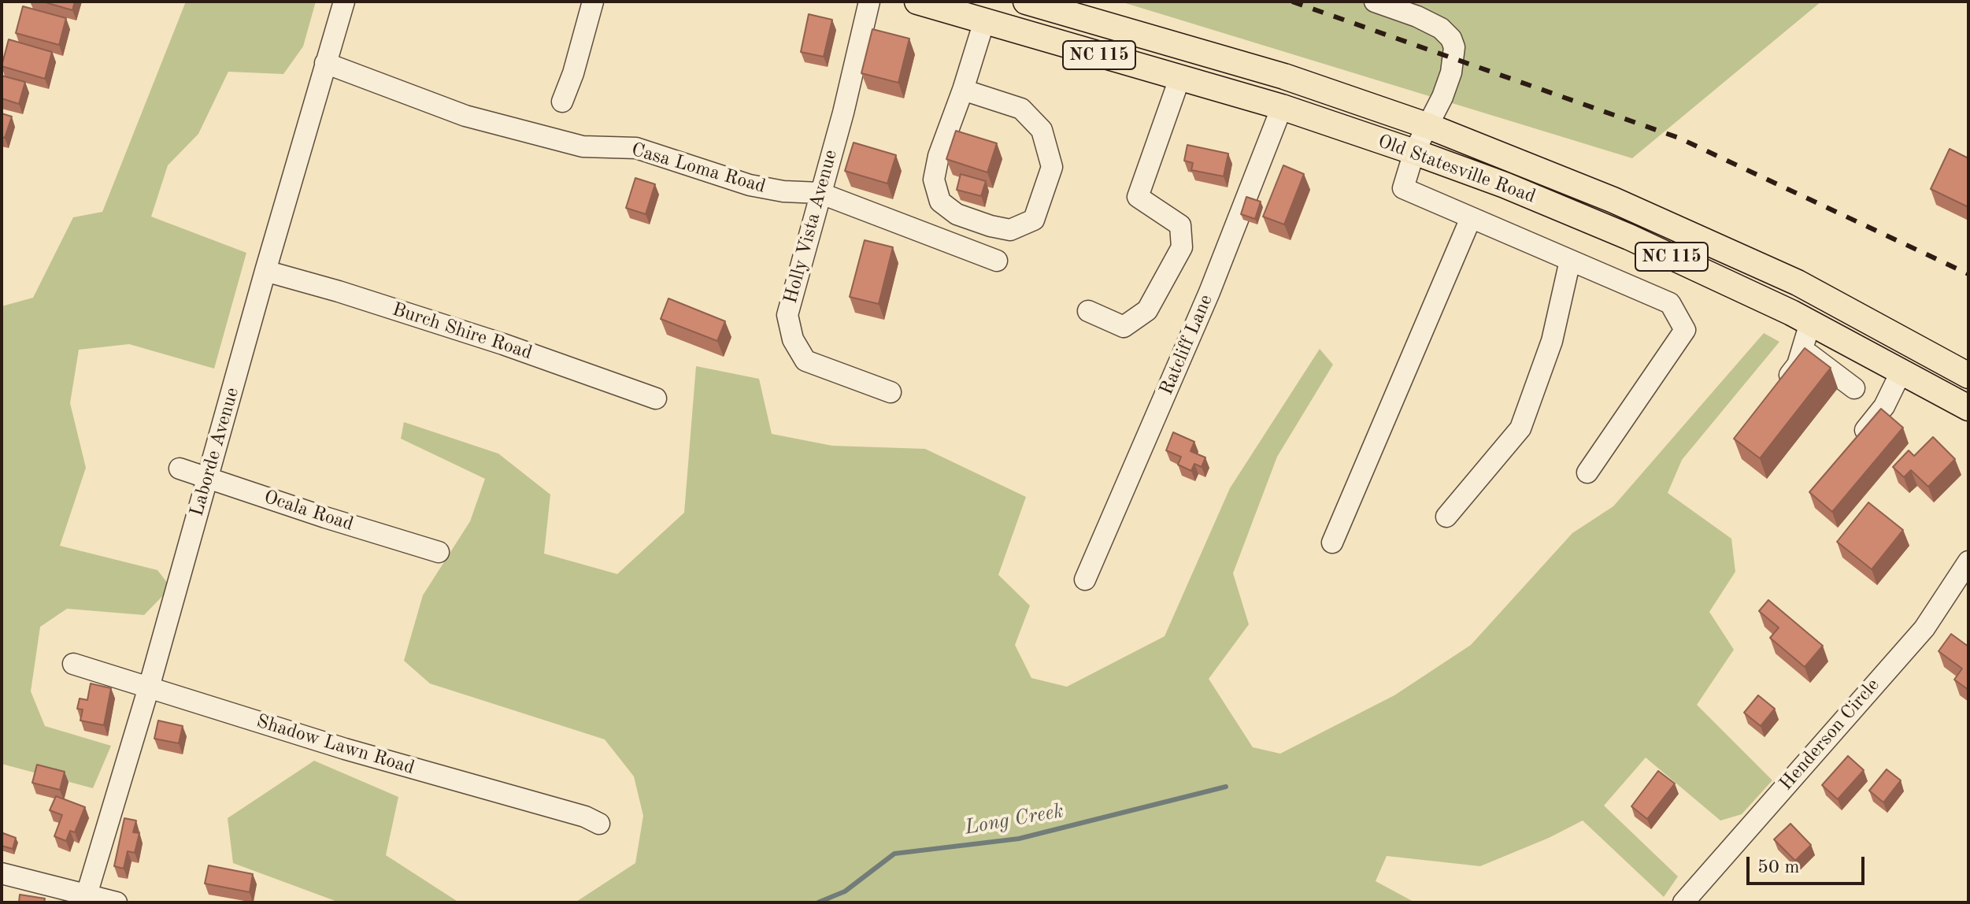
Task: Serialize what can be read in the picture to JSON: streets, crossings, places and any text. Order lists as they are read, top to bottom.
{
  "streets": {
    "main road": ["NC 115", "Old Statesville Road"],
    "street": [
      "Casa Loma Road",
      "Holly Vista Avenue",
      "Burch Shire Road",
      "Ratcliff Lane",
      "Laborde Avenue",
      "Ocala Road",
      "Henderson Circle",
      "Shadow Lawn Road"
    ]
  },
  "crossings": [
    ["Casa Loma Road", "Holly Vista Avenue"],
    ["Casa Loma Road", "Laborde Avenue"],
    ["Old Statesville Road", "Ratcliff Lane"],
    ["Burch Shire Road", "Laborde Avenue"],
    ["Laborde Avenue", "Ocala Road"],
    ["Laborde Avenue", "Shadow Lawn Road"]
  ],
  "water": ["Long Creek"],
  "scale_bar": "50 m"
}
